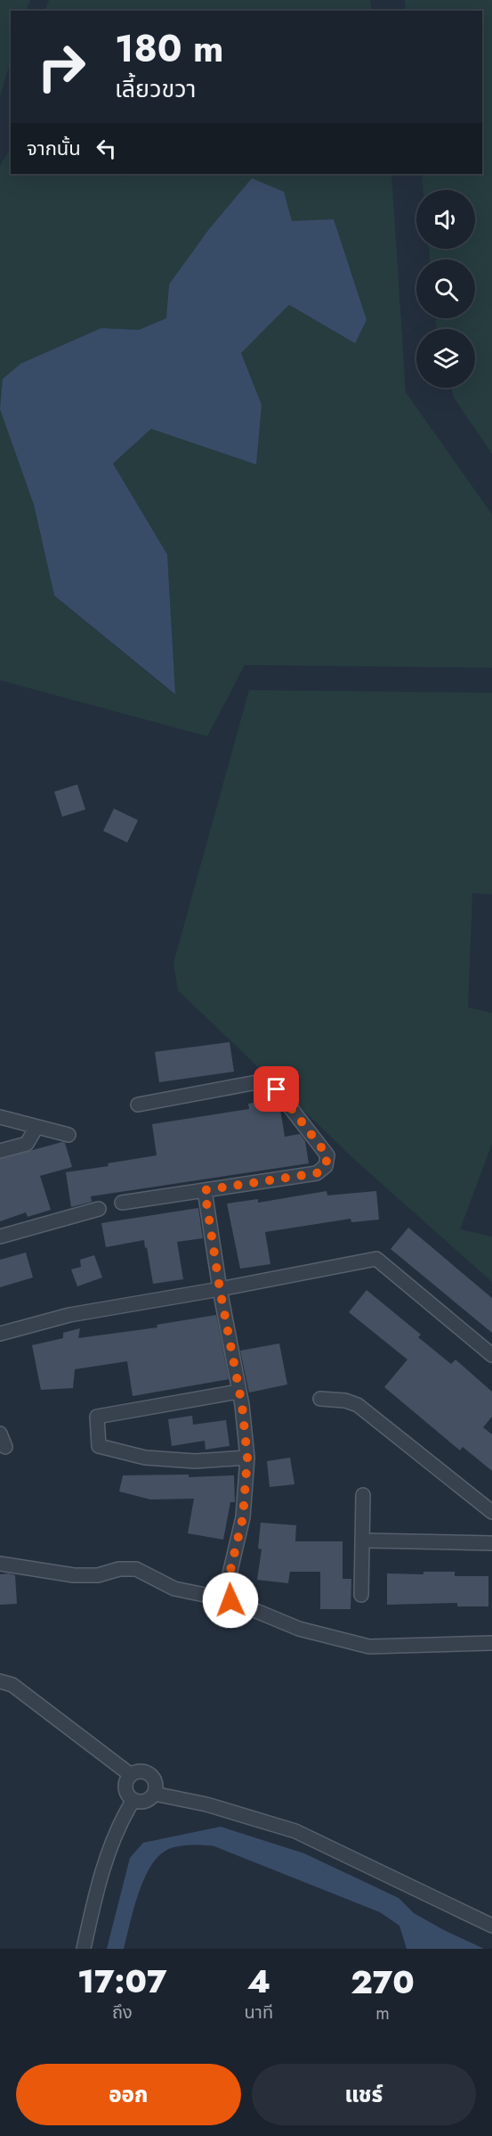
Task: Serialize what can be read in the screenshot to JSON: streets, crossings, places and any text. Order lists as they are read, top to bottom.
{
  "page": {
    "turn": ["180 m", "เลี้ยวขวา"],
    "then": "จากนั้น",
    "eta": [
      "17:07",
      "ถึง",
      "4",
      "นาที",
      "270",
      "m"
    ],
    "buttons": ["ออก", "แชร์"]
  }
}
